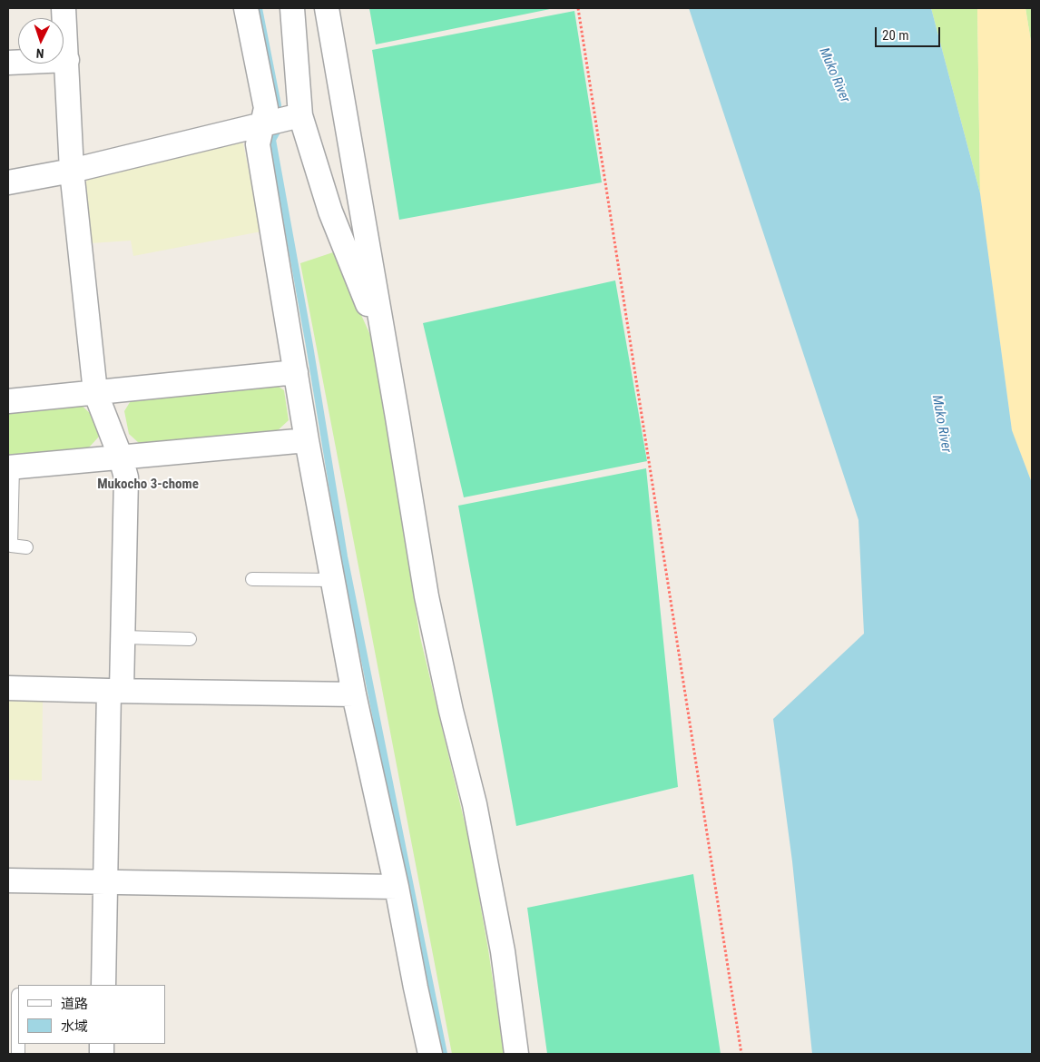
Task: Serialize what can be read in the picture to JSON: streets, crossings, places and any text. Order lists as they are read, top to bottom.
{
  "districts": ["Mukocho 3-chome"],
  "water": ["Muko River"],
  "legend": ["道路", "水域"],
  "scale_bar": "20 m",
  "north": "bottom"
}
